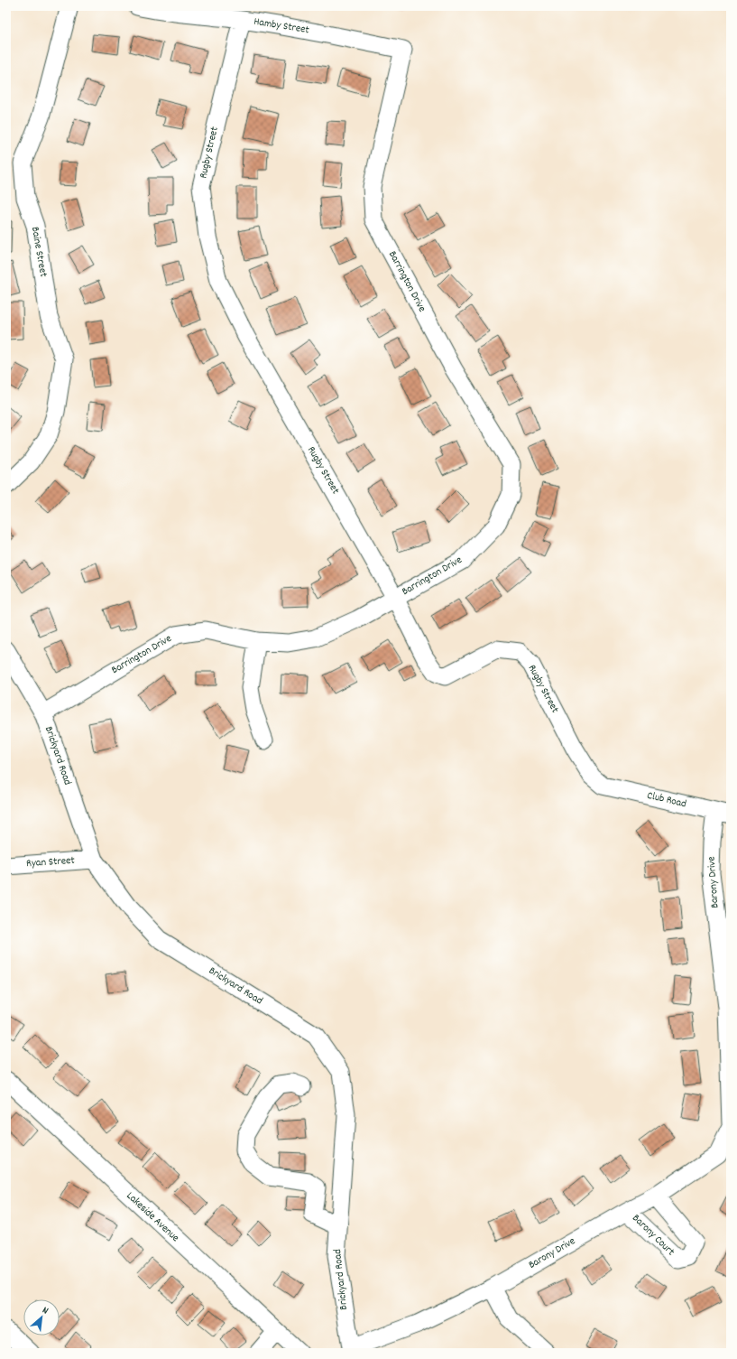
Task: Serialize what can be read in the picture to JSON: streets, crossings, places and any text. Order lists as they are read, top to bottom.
{
  "streets": {
    "street": [
      "Hamby Street",
      "Rugby Street",
      "Baine Street",
      "Barrington Drive",
      "Brickyard Road",
      "Club Road",
      "Ryan Street",
      "Barony Drive",
      "Lakeside Avenue",
      "Barony Court"
    ]
  },
  "crossings": [
    ["Hamby Street", "Rugby Street"],
    ["Hamby Street", "Barrington Drive"],
    ["Rugby Street", "Barrington Drive"],
    ["Rugby Street", "Club Road"],
    ["Barrington Drive", "Brickyard Road"],
    ["Brickyard Road", "Ryan Street"],
    ["Brickyard Road", "Barony Drive"],
    ["Club Road", "Barony Drive"],
    ["Barony Drive", "Barony Court"]
  ],
  "north": "top right"
}
